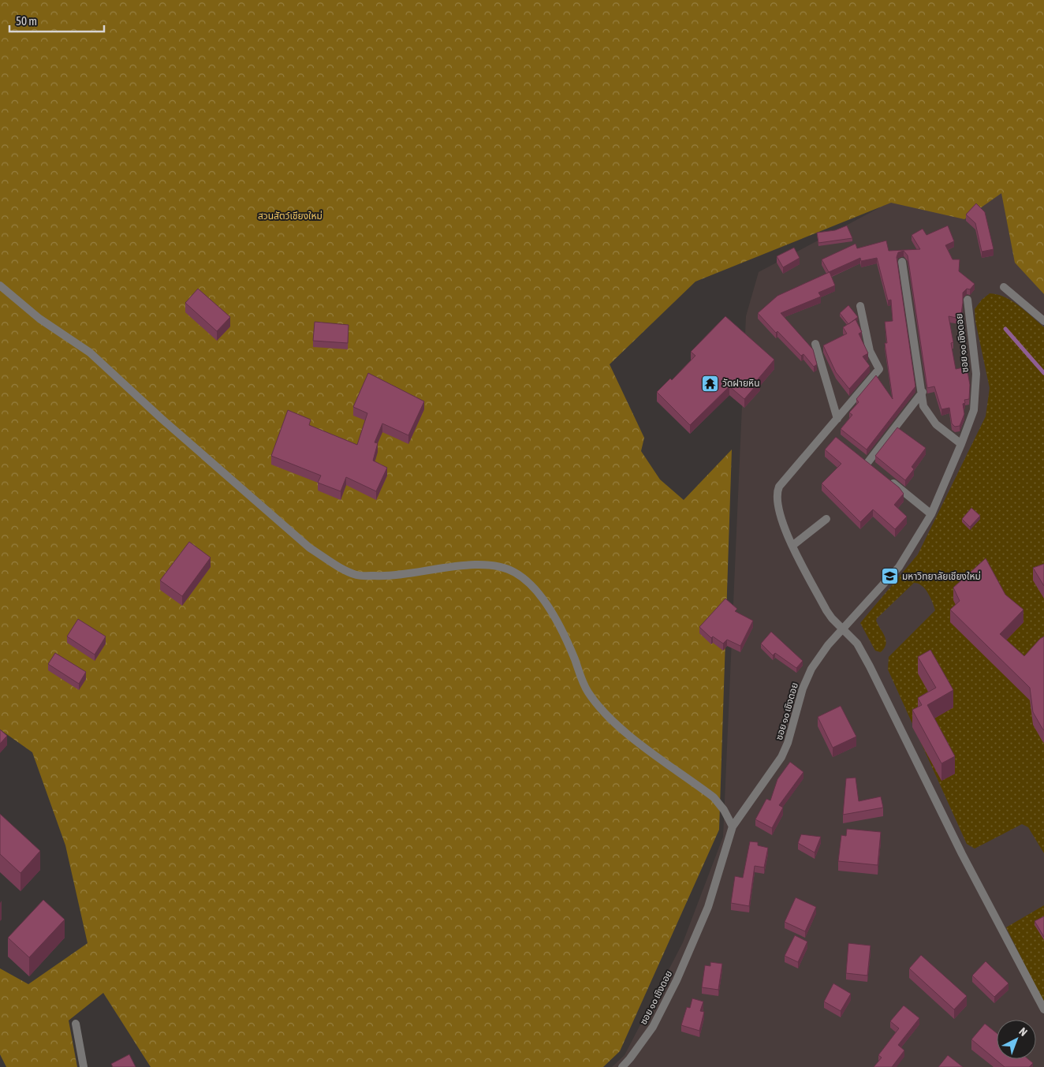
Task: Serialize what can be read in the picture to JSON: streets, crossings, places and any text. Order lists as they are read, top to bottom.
{
  "streets": {
    "street": ["ซอย ๑๐ เชิงดอย"]
  },
  "parks": ["สวนสัตว์เชียงใหม่"],
  "places": {
    "temple": ["วัดฝายหิน"],
    "school or university": ["มหาวิทยาลัยเชียงใหม่"]
  },
  "scale_bar": "50 m",
  "north": "top right"
}
